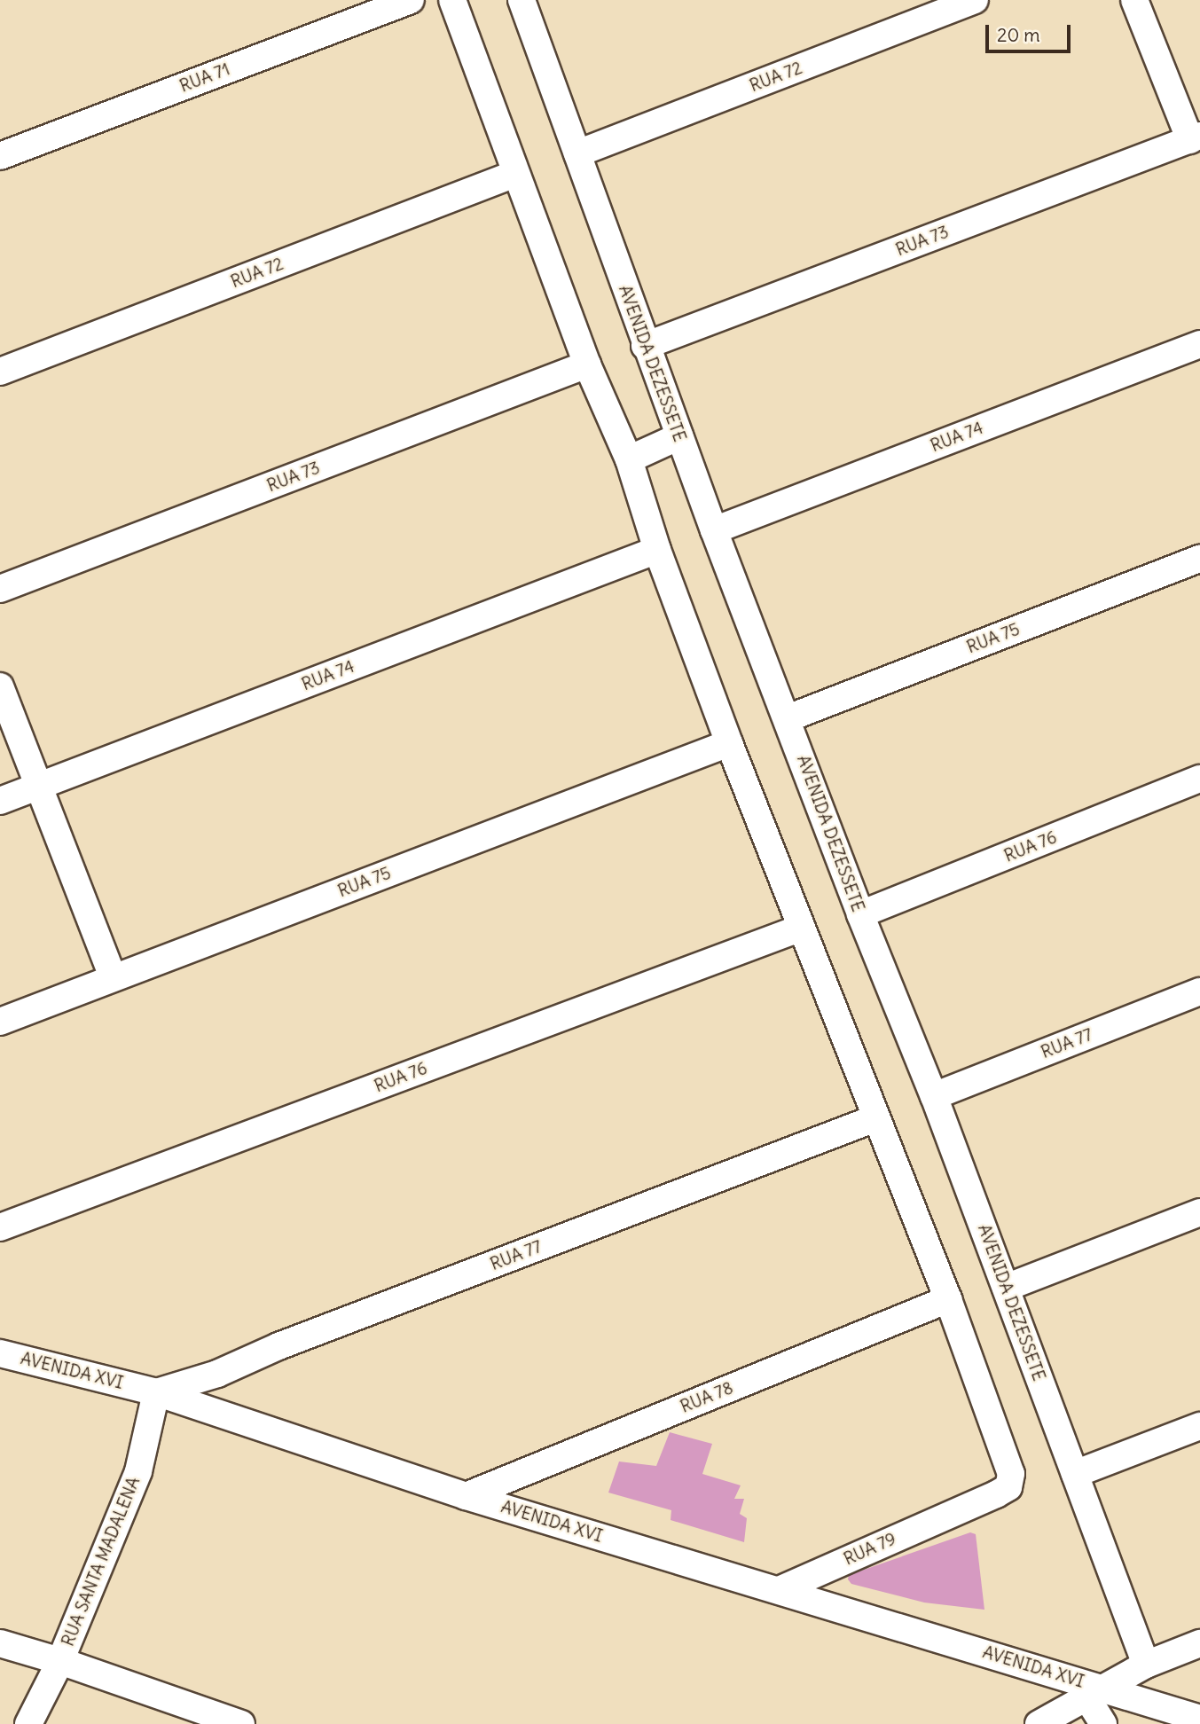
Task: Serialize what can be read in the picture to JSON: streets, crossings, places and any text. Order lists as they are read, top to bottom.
{
  "streets": {
    "street": [
      "RUA 72",
      "RUA 71",
      "RUA 73",
      "AVENIDA DEZESSETE",
      "RUA 74",
      "RUA 75",
      "RUA 76",
      "RUA 77",
      "AVENIDA XVI",
      "RUA 78",
      "RUA 79",
      "RUA SANTA MADALENA"
    ]
  },
  "crossings": [
    ["RUA 72", "AVENIDA DEZESSETE"],
    ["RUA 73", "AVENIDA DEZESSETE"],
    ["AVENIDA DEZESSETE", "RUA 74"],
    ["AVENIDA DEZESSETE", "RUA 75"],
    ["AVENIDA DEZESSETE", "RUA 76"],
    ["AVENIDA DEZESSETE", "RUA 77"],
    ["RUA 77", "AVENIDA XVI"],
    ["RUA 77", "RUA SANTA MADALENA"],
    ["AVENIDA XVI", "RUA 78"],
    ["AVENIDA XVI", "RUA 79"],
    ["AVENIDA XVI", "RUA SANTA MADALENA"],
    ["RUA 78", "RUA 79"]
  ],
  "scale_bar": "20 m"
}
